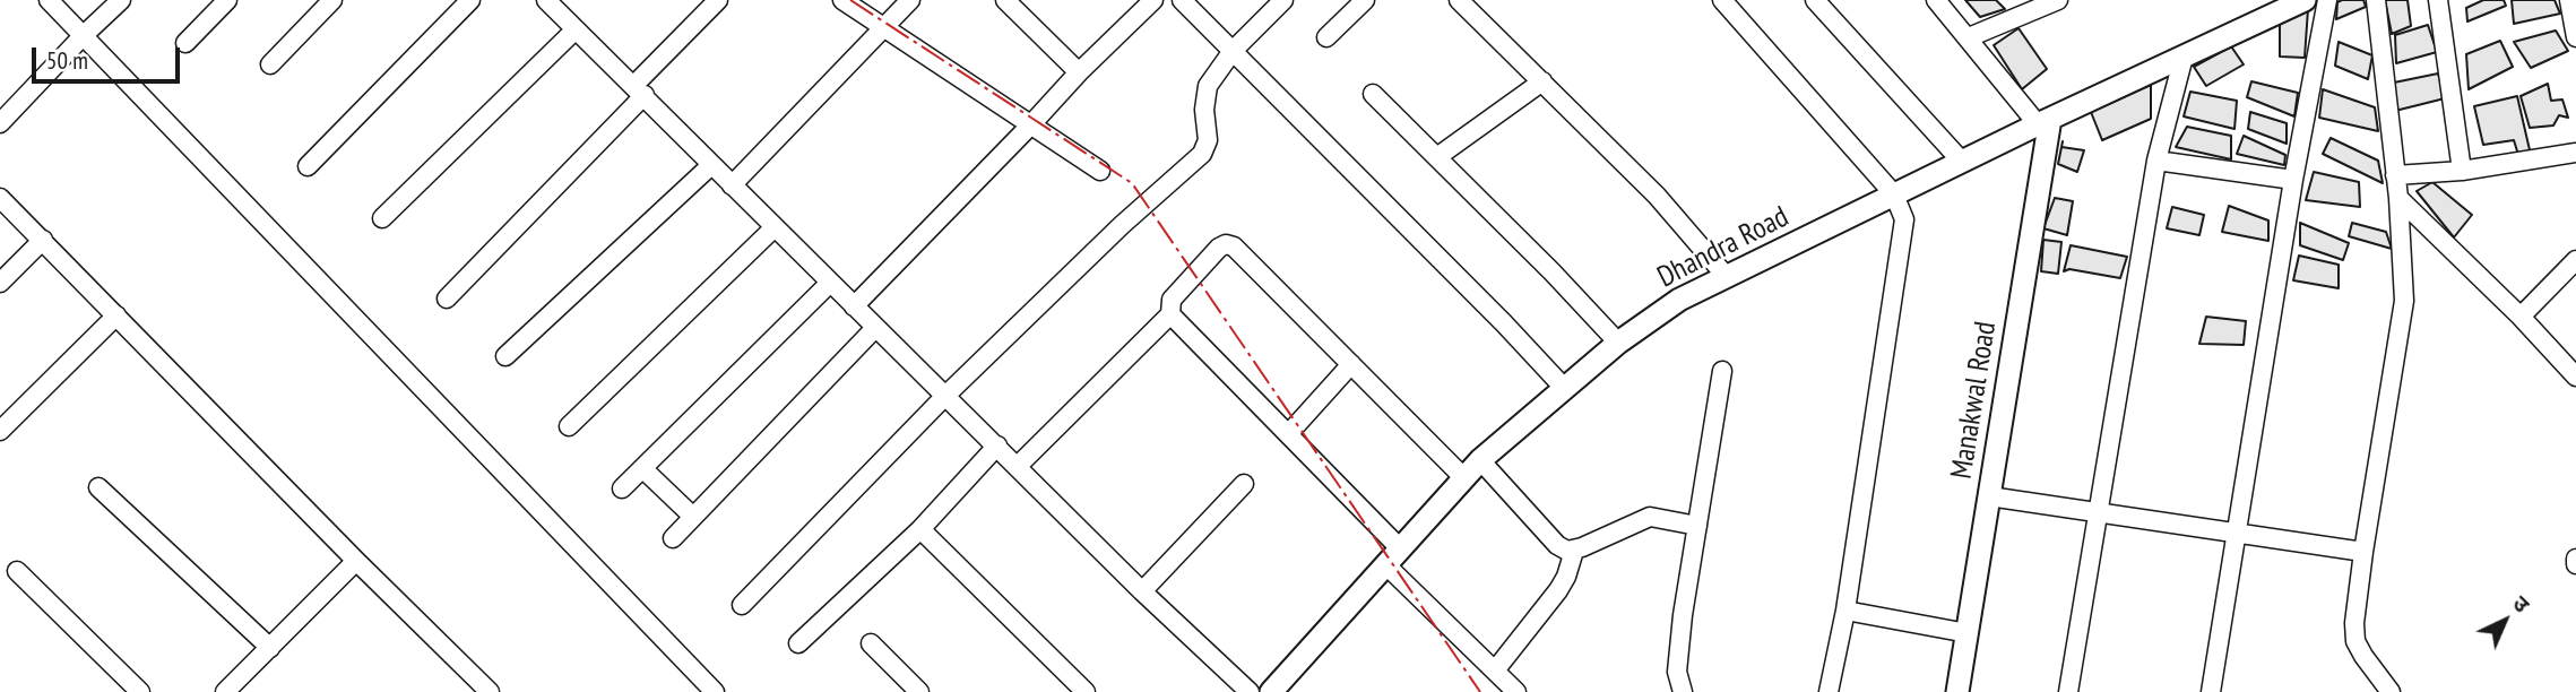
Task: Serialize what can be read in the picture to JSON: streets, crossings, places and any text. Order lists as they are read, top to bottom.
{
  "streets": {
    "street": ["Dhandra Road", "Manakwal Road"]
  },
  "crossings": [
    ["Dhandra Road", "Manakwal Road"]
  ],
  "scale_bar": "50 m",
  "north": "top right"
}
